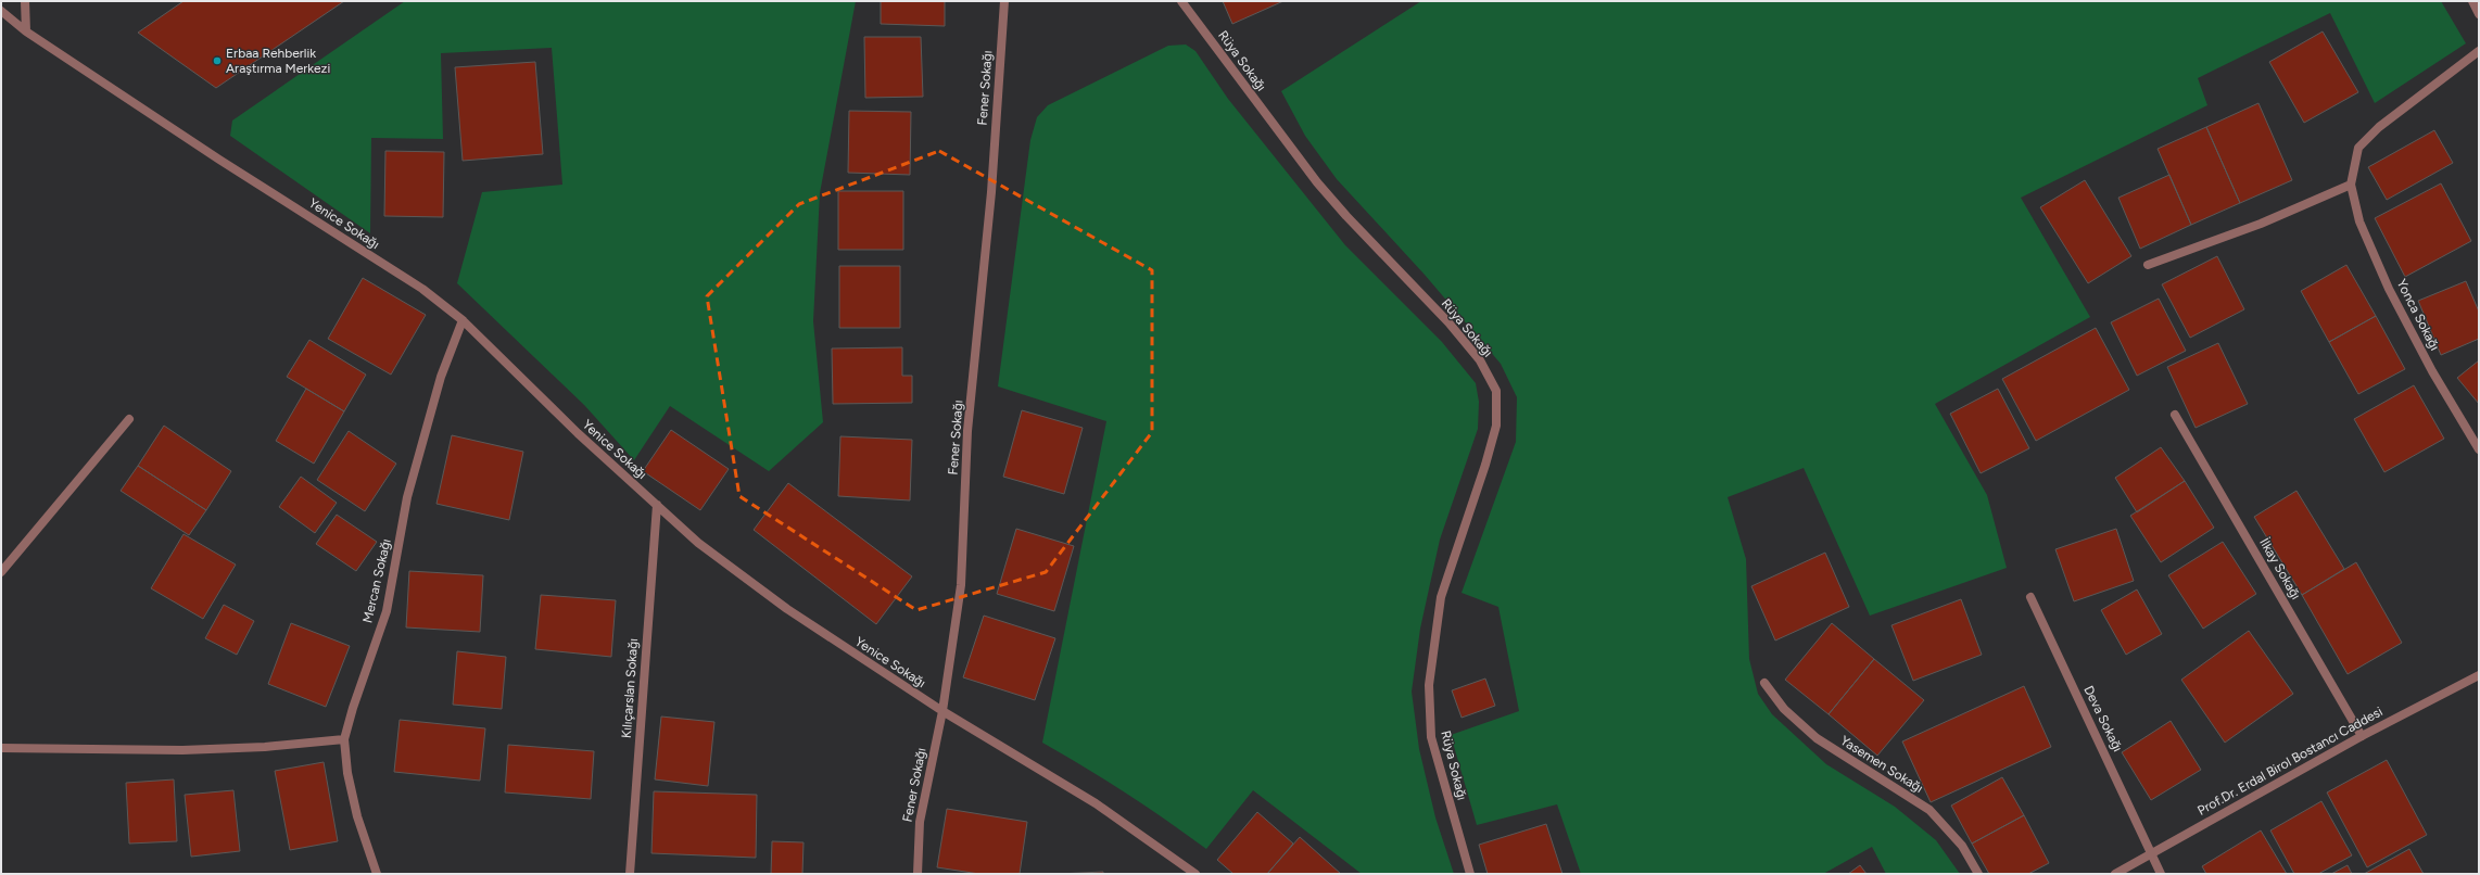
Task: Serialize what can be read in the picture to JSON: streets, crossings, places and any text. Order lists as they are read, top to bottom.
{
  "streets": {
    "street": [
      "Rüya Sokağı",
      "Fener Sokağı",
      "Yenice Sokağı",
      "Yonca Sokağı",
      "İlkay Sokağı",
      "Mercan Sokağı",
      "Kılıçarslan Sokağı",
      "Deva Sokağı",
      "Prof.Dr. Erdal Birol Bostancı Caddesi",
      "Yasemen Sokağı"
    ]
  },
  "crossings": [
    ["Fener Sokağı", "Yenice Sokağı"],
    ["Yenice Sokağı", "Mercan Sokağı"],
    ["Yenice Sokağı", "Kılıçarslan Sokağı"],
    ["İlkay Sokağı", "Prof.Dr. Erdal Birol Bostancı Caddesi"],
    ["Deva Sokağı", "Prof.Dr. Erdal Birol Bostancı Caddesi"]
  ],
  "places": ["Erbaa Rehberlik Araştırma Merkezi"]
}
